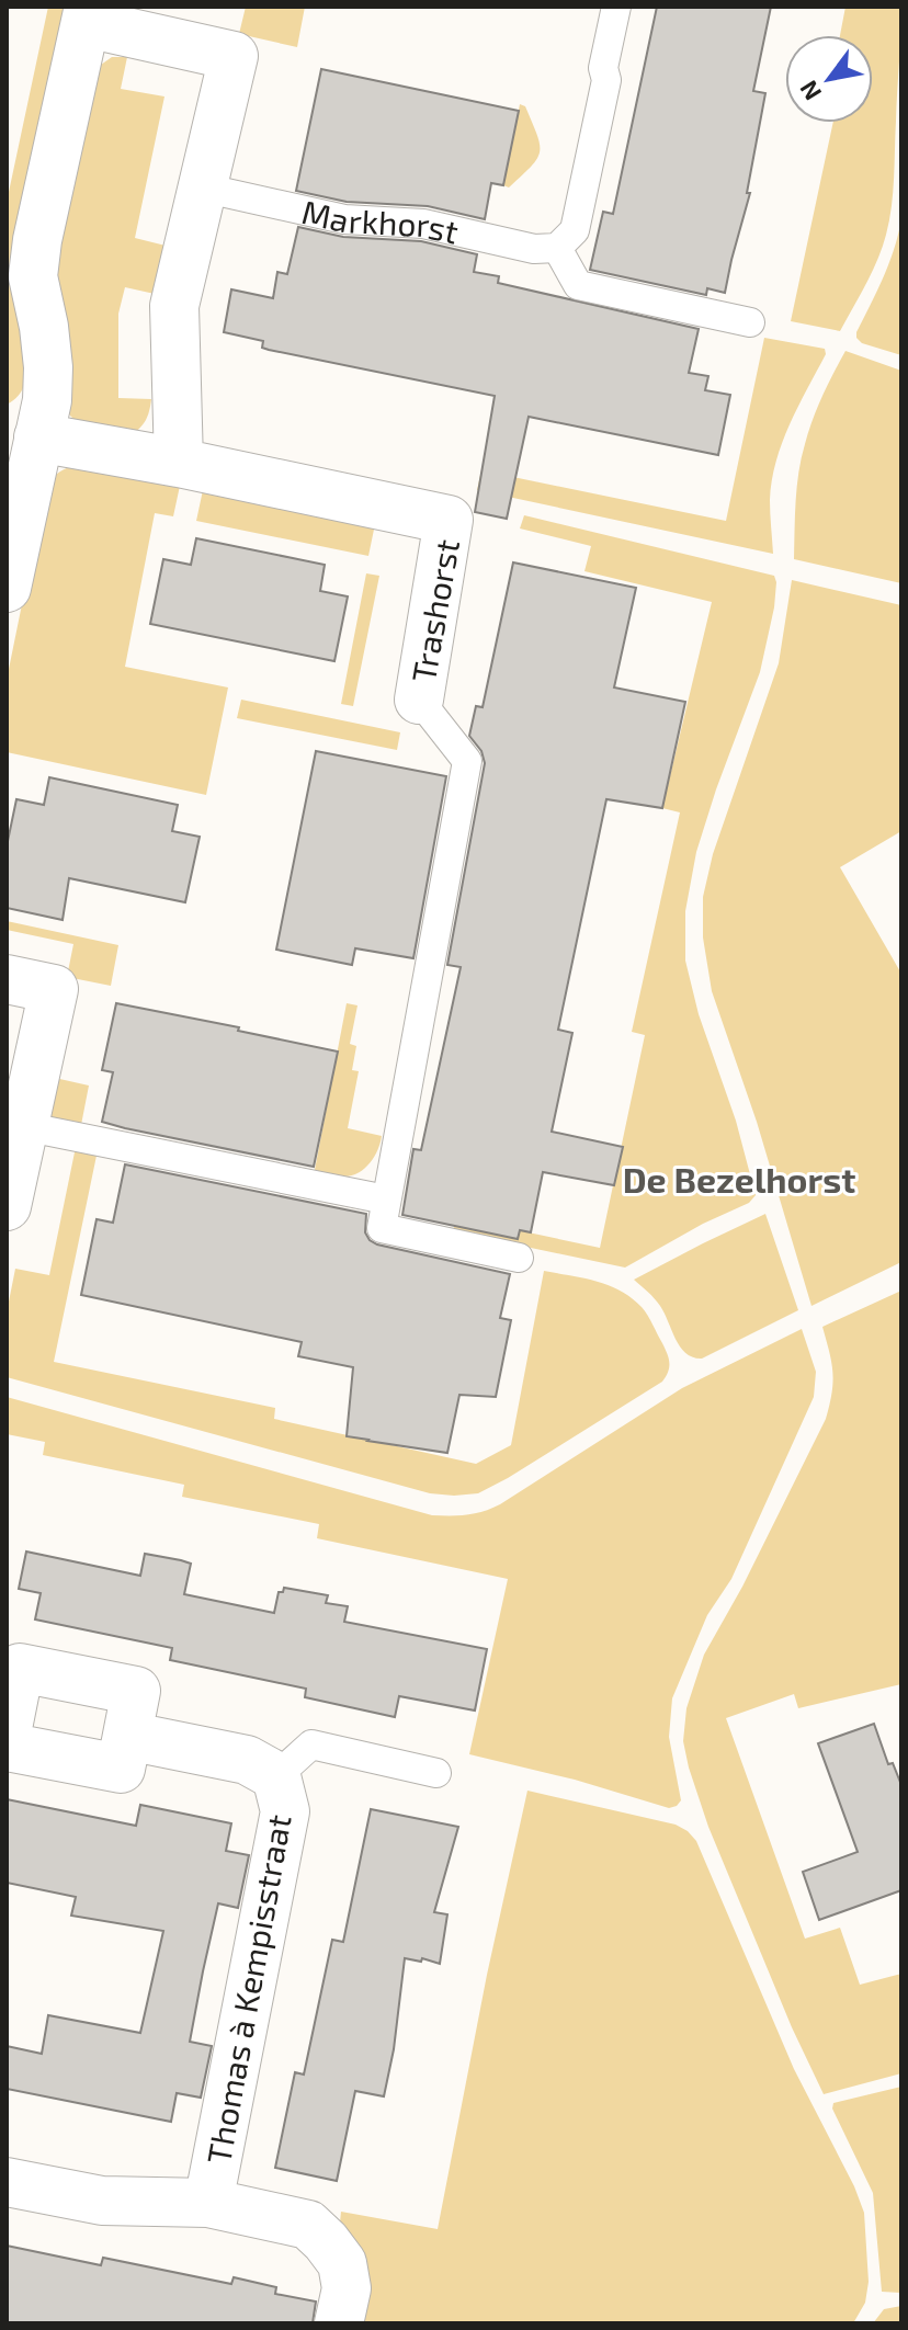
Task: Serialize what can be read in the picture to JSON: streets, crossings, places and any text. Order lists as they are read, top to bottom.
{
  "streets": {
    "street": ["Trashorst", "Thomas à Kempisstraat"],
    "lane": ["Markhorst"]
  },
  "districts": ["De Bezelhorst"],
  "north": "bottom left"
}
